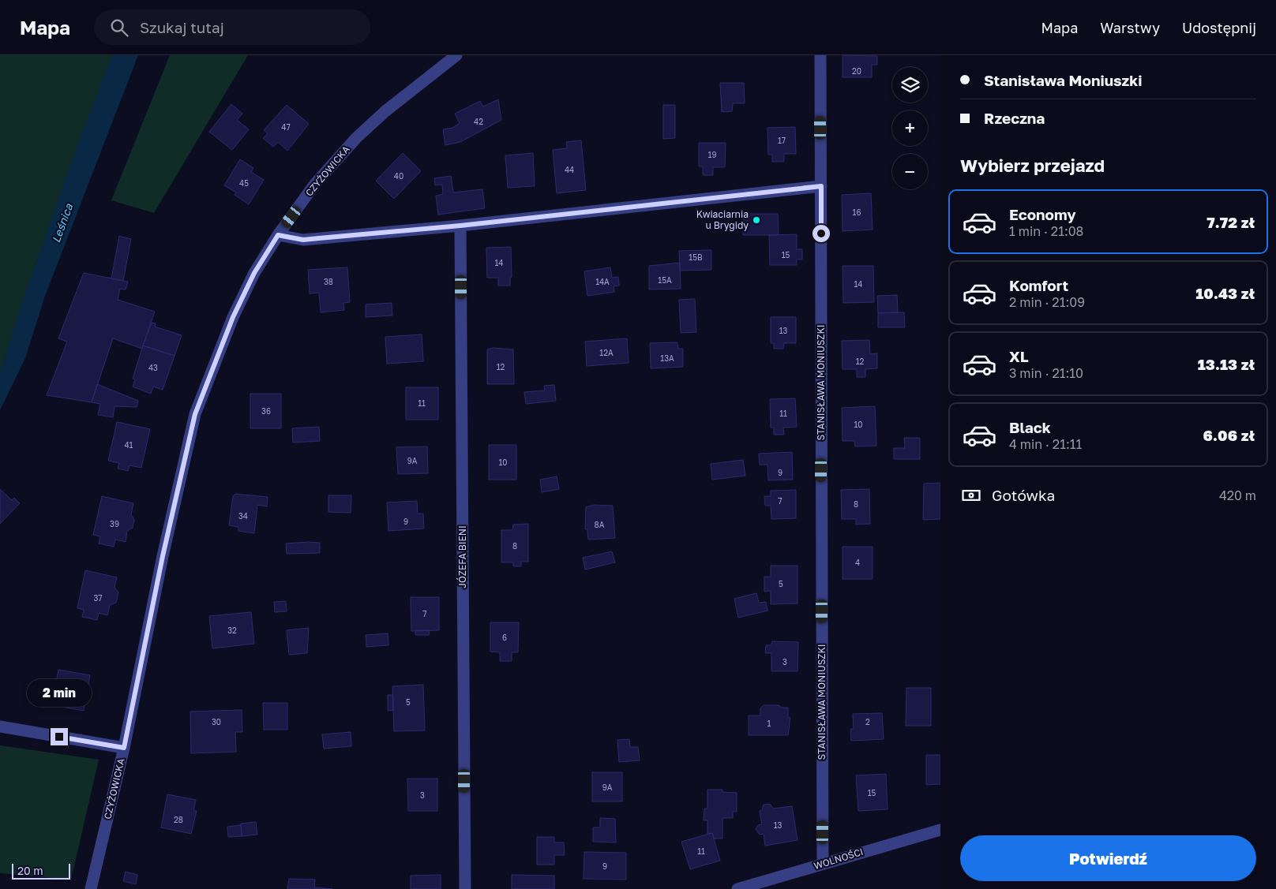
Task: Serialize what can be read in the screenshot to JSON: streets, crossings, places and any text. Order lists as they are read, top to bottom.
{
  "streets": {
    "street": [
      "CZYŻOWICKA",
      "STANISŁAWA MONIUSZKI",
      "JÓZEFA BIENI",
      "WOLNOŚCI"
    ]
  },
  "crossings": [
    ["STANISŁAWA MONIUSZKI", "WOLNOŚCI"]
  ],
  "water": ["Leśnica"],
  "places": ["Kwiaciarnia u Brygidy"],
  "house_numbers": [
    "20",
    "42",
    "47",
    "17",
    "19",
    "44",
    "40",
    "45",
    "16",
    "15",
    "15B",
    "14",
    "15A",
    "38",
    "14A",
    "14",
    "13",
    "12A",
    "13A",
    "12",
    "12",
    "43",
    "11",
    "36",
    "11",
    "10",
    "41",
    "9A",
    "10",
    "9",
    "7",
    "8",
    "34",
    "9",
    "39",
    "8A",
    "8",
    "4",
    "5",
    "37",
    "7",
    "32",
    "6",
    "3",
    "5",
    "30",
    "2",
    "1",
    "9A",
    "15",
    "3",
    "28",
    "13",
    "11",
    "9"
  ],
  "scale_bar": "20 m",
  "page": {
    "header": "Mapa",
    "search": "Szukaj tutaj",
    "nav": ["Mapa", "Warstwy", "Udostępnij"],
    "banner": ["Stanisława Moniuszki", "Rzeczna"],
    "map_buttons": ["+", "−"],
    "heading": "Wybierz przejazd",
    "list": [
      {
        "name": "Economy",
        "note": "1 min · 21:08",
        "value": "7.72 zł"
      },
      {
        "name": "Komfort",
        "note": "2 min · 21:09",
        "value": "10.43 zł"
      },
      {
        "name": "XL",
        "note": "3 min · 21:10",
        "value": "13.13 zł"
      },
      {
        "name": "Black",
        "note": "4 min · 21:11",
        "value": "6.06 zł"
      }
    ],
    "pay": ["Gotówka", "420 m"],
    "bubble": "2 min",
    "buttons": "Potwierdź",
    "scale": "20 m"
  }
}
